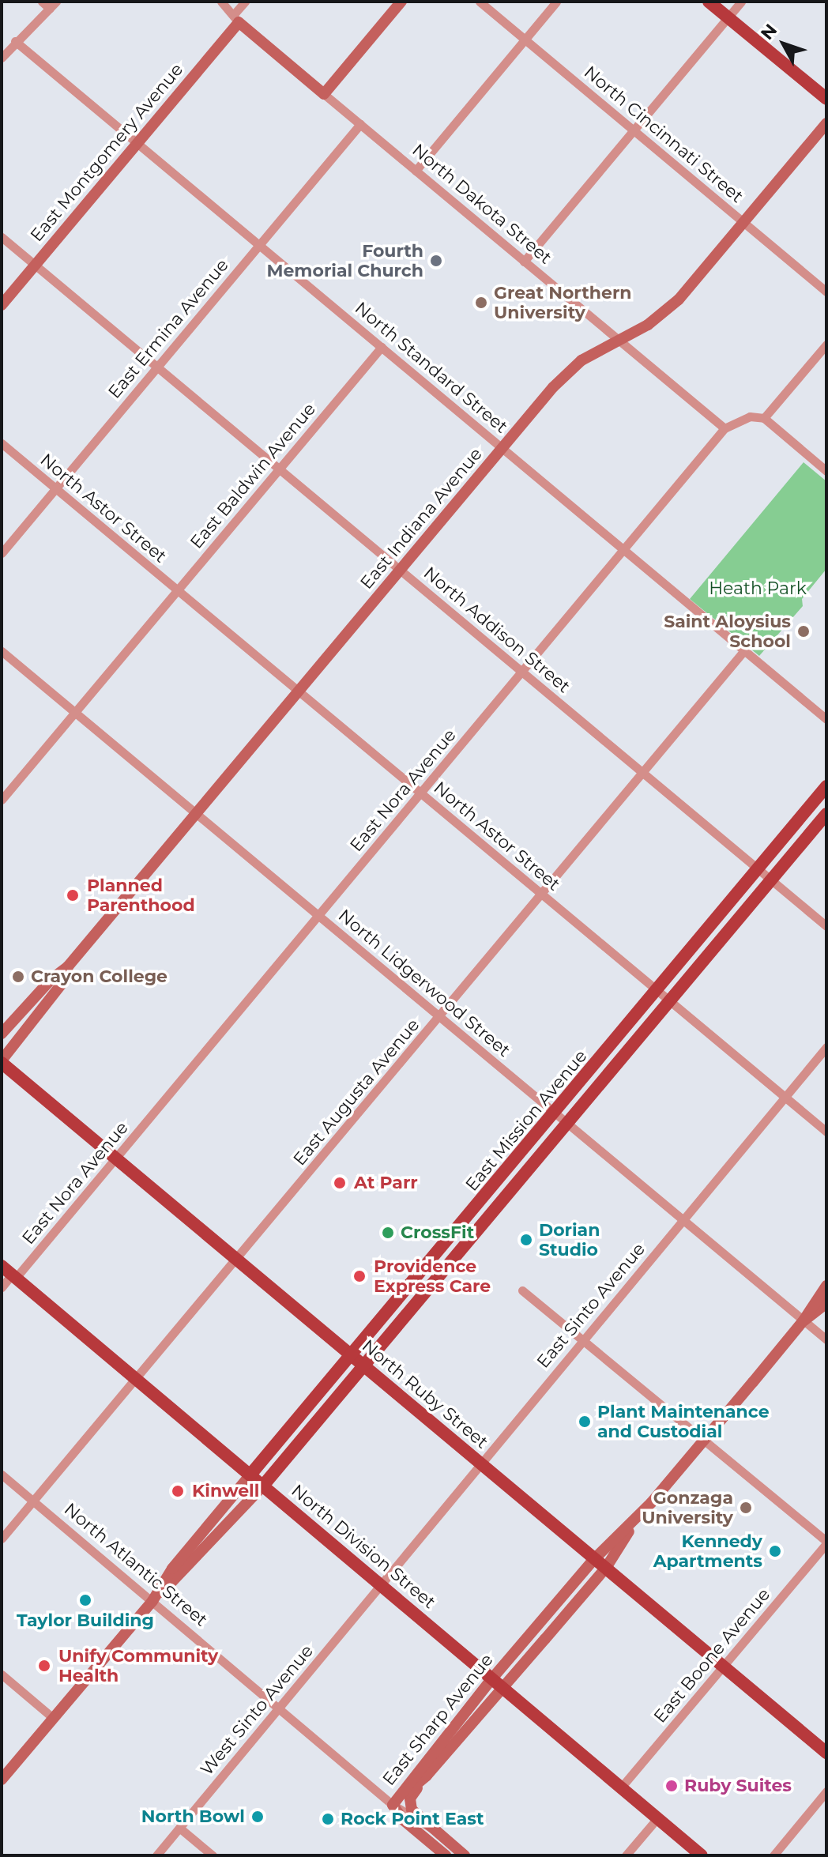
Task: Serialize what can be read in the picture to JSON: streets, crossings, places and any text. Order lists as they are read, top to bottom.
{
  "streets": {
    "main road": [
      "East Montgomery Avenue",
      "North Dakota Street",
      "East Indiana Avenue",
      "East Mission Avenue",
      "North Ruby Street",
      "North Division Street",
      "North Atlantic Street",
      "East Sharp Avenue"
    ],
    "street": [
      "North Cincinnati Street",
      "East Ermina Avenue",
      "North Standard Street",
      "East Baldwin Avenue",
      "North Astor Street",
      "North Addison Street",
      "East Nora Avenue",
      "North Lidgerwood Street",
      "East Augusta Avenue",
      "East Sinto Avenue",
      "East Boone Avenue",
      "West Sinto Avenue"
    ]
  },
  "crossings": [
    ["North Cincinnati Street", "East Indiana Avenue"],
    ["East Montgomery Avenue", "North Dakota Street"],
    ["East Montgomery Avenue", "North Standard Street"],
    ["East Montgomery Avenue", "North Addison Street"],
    ["North Dakota Street", "East Ermina Avenue"],
    ["North Dakota Street", "East Indiana Avenue"],
    ["North Dakota Street", "East Nora Avenue"],
    ["East Ermina Avenue", "North Standard Street"],
    ["East Ermina Avenue", "North Astor Street"],
    ["East Ermina Avenue", "North Addison Street"],
    ["North Standard Street", "East Baldwin Avenue"],
    ["North Standard Street", "East Indiana Avenue"],
    ["North Standard Street", "East Nora Avenue"],
    ["North Standard Street", "East Augusta Avenue"],
    ["East Baldwin Avenue", "North Astor Street"],
    ["East Baldwin Avenue", "North Addison Street"],
    ["East Baldwin Avenue", "North Lidgerwood Street"],
    ["North Astor Street", "East Indiana Avenue"],
    ["North Astor Street", "East Nora Avenue"],
    ["North Astor Street", "East Augusta Avenue"],
    ["North Astor Street", "East Mission Avenue"],
    ["North Astor Street", "East Sinto Avenue"],
    ["East Indiana Avenue", "North Addison Street"],
    ["East Indiana Avenue", "North Lidgerwood Street"],
    ["East Indiana Avenue", "North Ruby Street"],
    ["North Addison Street", "East Nora Avenue"],
    ["North Addison Street", "East Augusta Avenue"],
    ["North Addison Street", "East Mission Avenue"],
    ["East Nora Avenue", "North Lidgerwood Street"],
    ["East Nora Avenue", "North Ruby Street"],
    ["East Nora Avenue", "North Division Street"],
    ["North Lidgerwood Street", "East Augusta Avenue"],
    ["North Lidgerwood Street", "East Mission Avenue"],
    ["North Lidgerwood Street", "East Sinto Avenue"],
    ["North Lidgerwood Street", "East Sharp Avenue"],
    ["East Augusta Avenue", "North Ruby Street"],
    ["East Augusta Avenue", "North Division Street"],
    ["East Augusta Avenue", "North Atlantic Street"],
    ["East Mission Avenue", "North Ruby Street"],
    ["East Mission Avenue", "North Division Street"],
    ["East Sinto Avenue", "North Ruby Street"],
    ["East Sinto Avenue", "North Division Street"],
    ["East Sinto Avenue", "West Sinto Avenue"],
    ["North Ruby Street", "East Boone Avenue"],
    ["North Ruby Street", "East Sharp Avenue"],
    ["North Division Street", "East Boone Avenue"],
    ["North Division Street", "West Sinto Avenue"],
    ["North Division Street", "East Sharp Avenue"],
    ["North Atlantic Street", "West Sinto Avenue"],
    ["North Atlantic Street", "East Sharp Avenue"]
  ],
  "parks": ["Heath Park"],
  "places": [
    "Fourth Memorial Church",
    "Great Northern University",
    "Saint Aloysius School",
    "Planned Parenthood",
    "Crayon College",
    "At Parr",
    "CrossFit",
    "Dorian Studio",
    "Providence Express Care",
    "Plant Maintenance and Custodial",
    "Kinwell",
    "Gonzaga University",
    "Kennedy Apartments",
    "Taylor Building",
    "Unify Community Health",
    "Ruby Suites",
    "North Bowl",
    "Rock Point East"
  ],
  "north": "top left"
}
